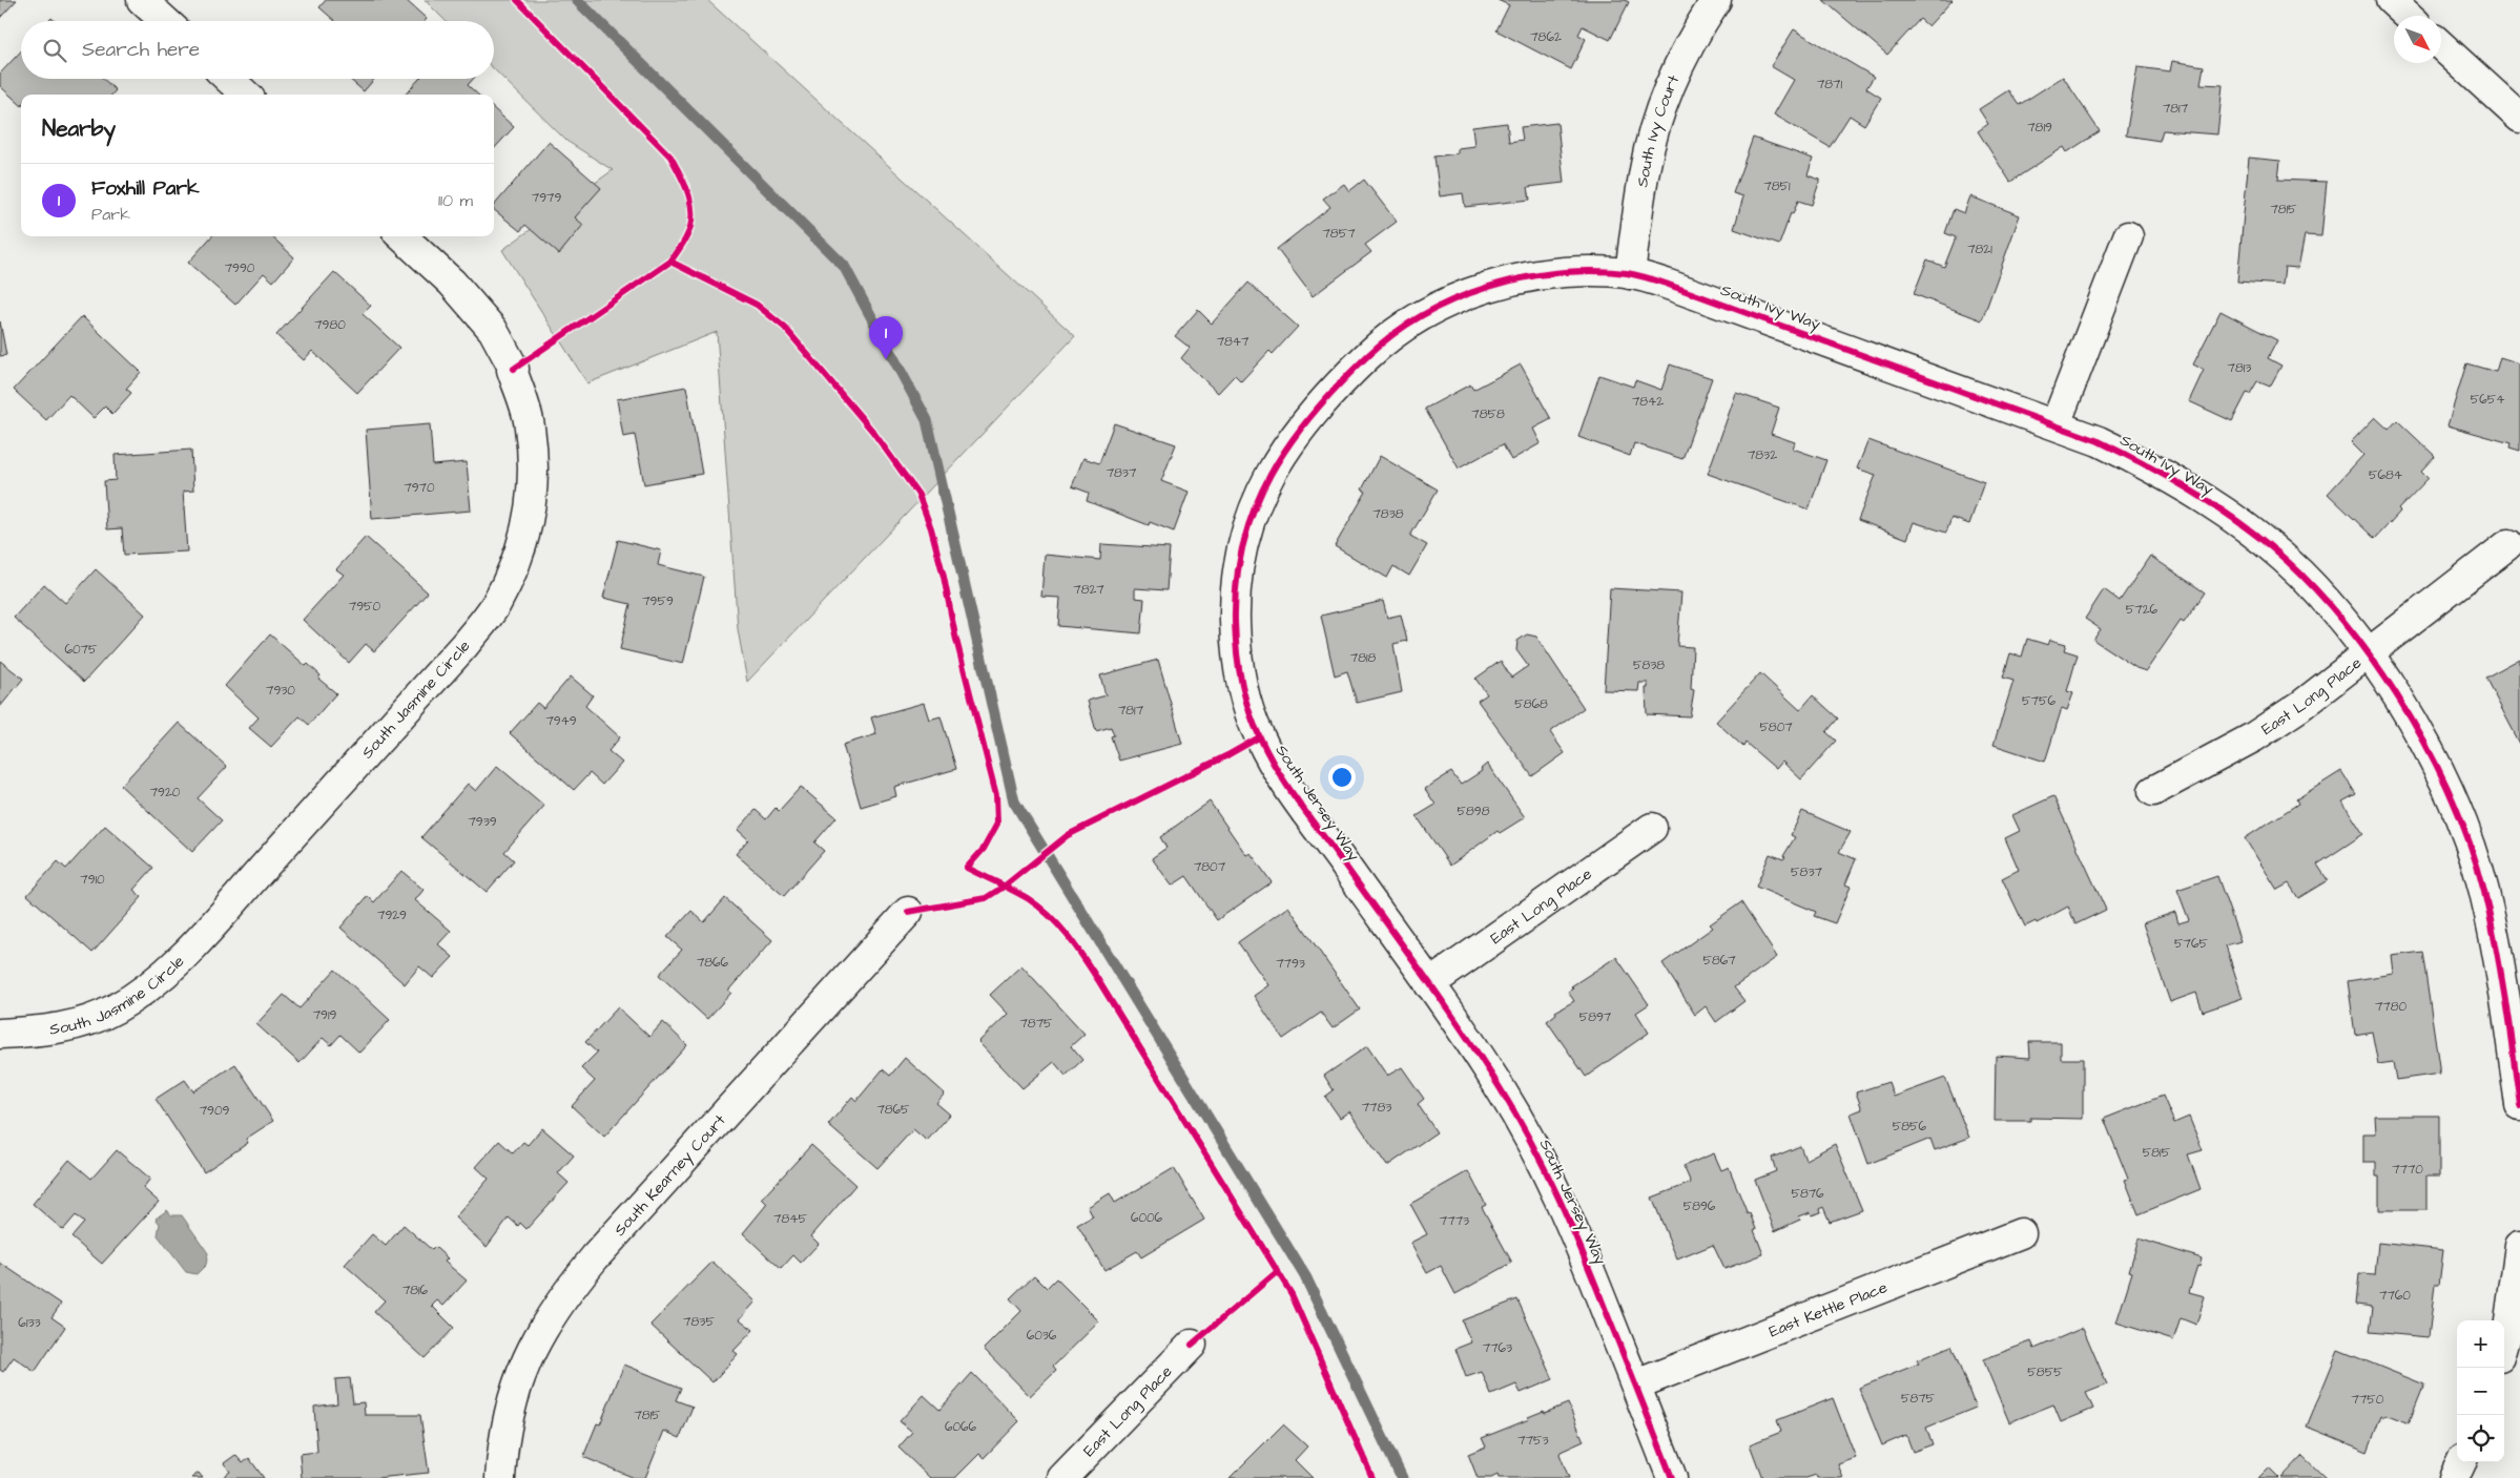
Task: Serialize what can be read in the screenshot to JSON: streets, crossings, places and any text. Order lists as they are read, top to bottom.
{
  "streets": {
    "street": [
      "South Ivy Court",
      "South Ivy Way",
      "East Long Place",
      "South Jasmine Circle",
      "South Jersey Way",
      "South Kearney Court",
      "East Kettle Place"
    ]
  },
  "crossings": [
    ["South Ivy Court", "South Ivy Way"],
    ["South Ivy Court", "South Jersey Way"],
    ["South Ivy Way", "East Long Place"],
    ["South Ivy Way", "South Jersey Way"],
    ["East Long Place", "South Jersey Way"],
    ["South Jersey Way", "East Kettle Place"]
  ],
  "house_numbers": [
    "7862",
    "7871",
    "7817",
    "7819",
    "7851",
    "7979",
    "7815",
    "7857",
    "7821",
    "7990",
    "7980",
    "7847",
    "7813",
    "5654",
    "7842",
    "7858",
    "7832",
    "7837",
    "5684",
    "7970",
    "7838",
    "7827",
    "7959",
    "7950",
    "5726",
    "6075",
    "7818",
    "5838",
    "7930",
    "5756",
    "5868",
    "7817",
    "7949",
    "5807",
    "7920",
    "5898",
    "7939",
    "7807",
    "5837",
    "7910",
    "7929",
    "5765",
    "5867",
    "7866",
    "7793",
    "7780",
    "7919",
    "5897",
    "7875",
    "7783",
    "7865",
    "7909",
    "5856",
    "5815",
    "7770",
    "5876",
    "5896",
    "6006",
    "7845",
    "7773",
    "7816",
    "7760",
    "7835",
    "6133",
    "6036",
    "7763",
    "5855",
    "5875",
    "7750",
    "7815",
    "6066",
    "7753"
  ],
  "north": "bottom right",
  "page": {
    "search": "Search here",
    "heading": "Nearby",
    "list": [
      {
        "mark": "1",
        "name": "Foxhill Park",
        "note": "Park",
        "value": "110 m"
      }
    ],
    "pins": "1",
    "map_buttons": ["+", "−"]
  }
}
